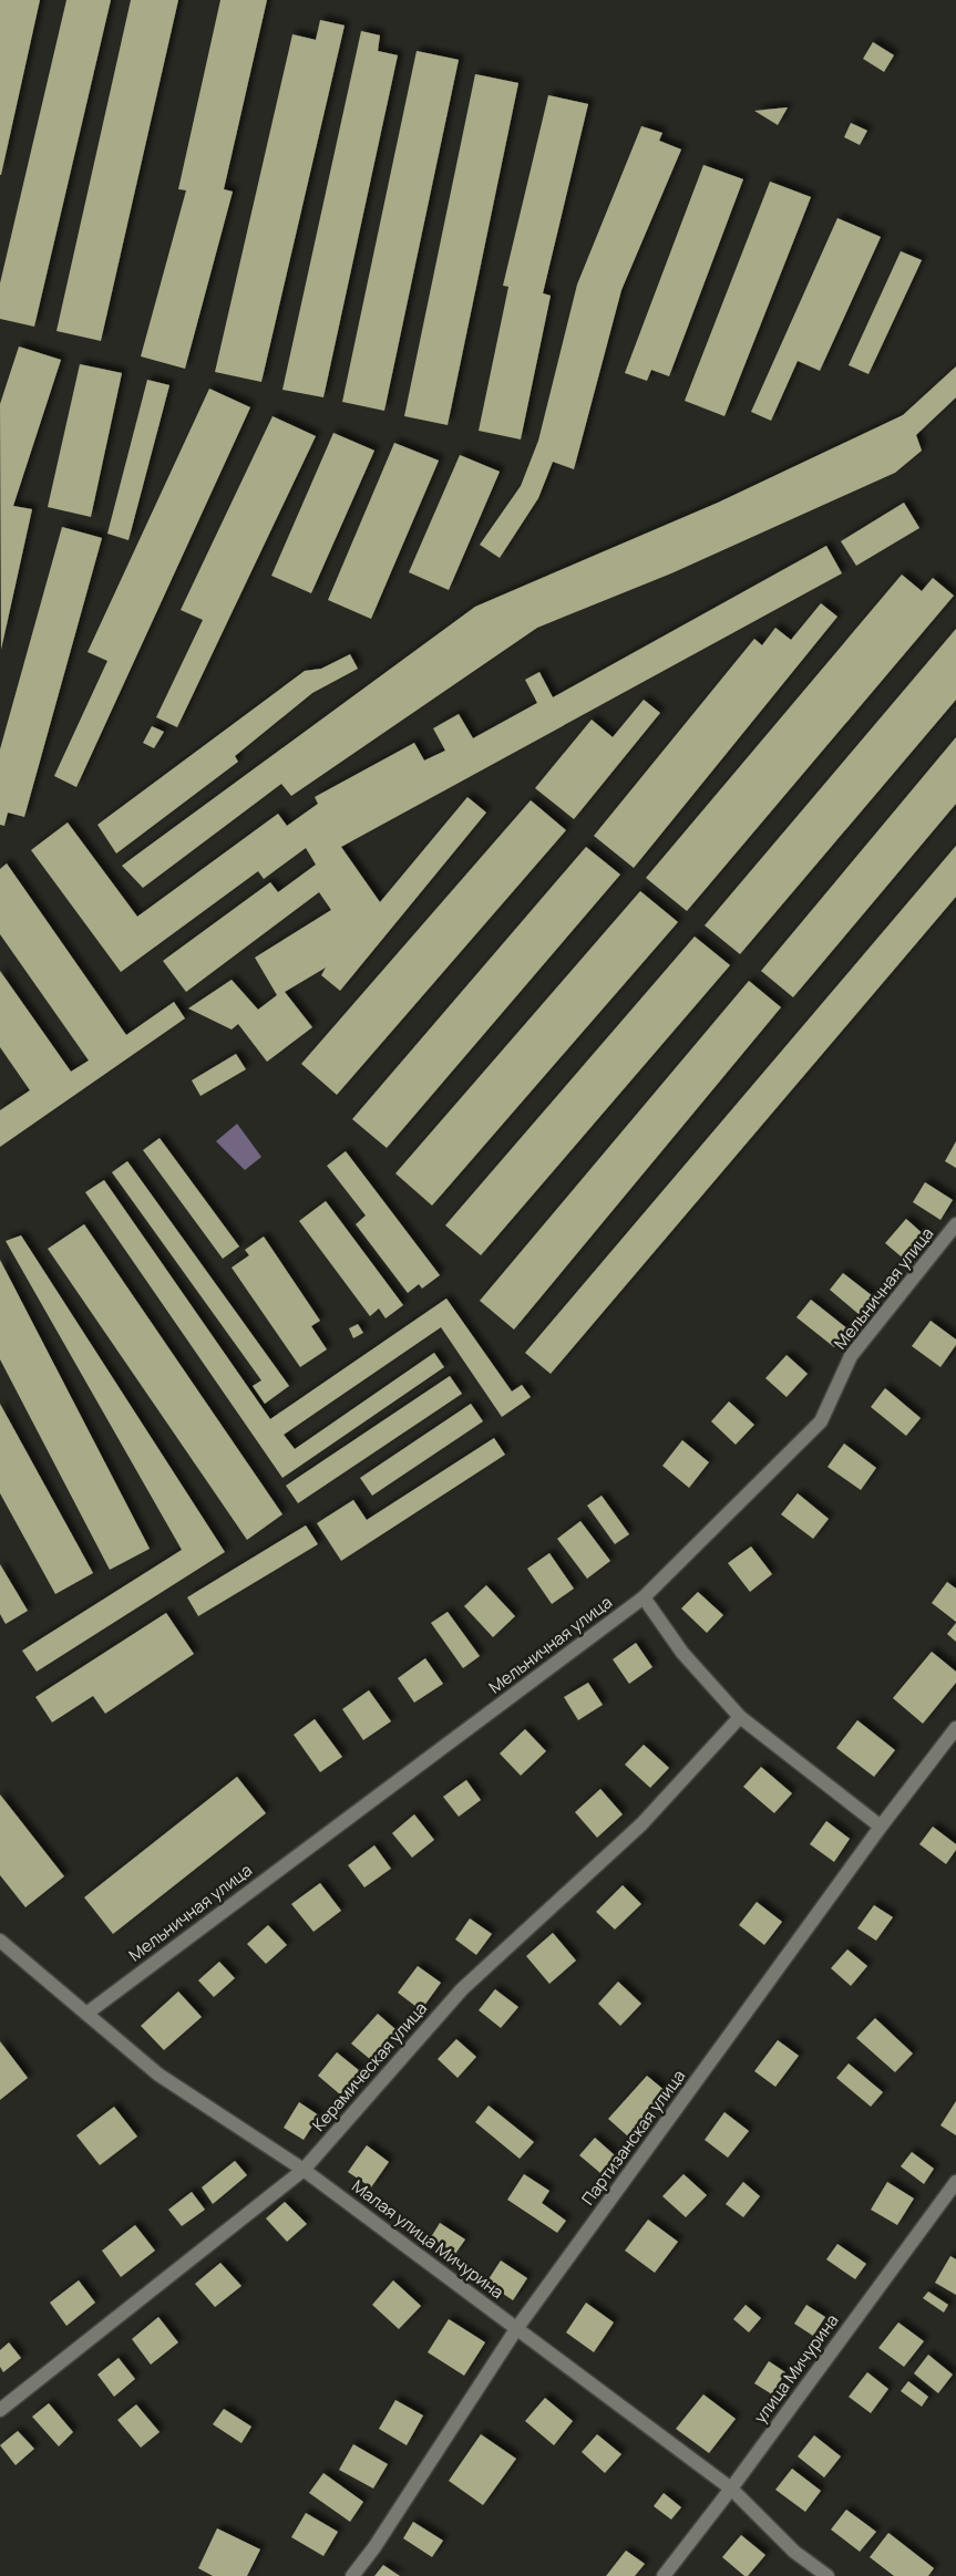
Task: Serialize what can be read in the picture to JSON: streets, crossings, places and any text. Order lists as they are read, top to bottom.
{
  "streets": {
    "street": [
      "Мельничная улица",
      "Керамическая улица",
      "Партизанская улица",
      "Малая улица Мичурина",
      "улица Мичурина"
    ]
  },
  "crossings": [
    ["Мельничная улица", "Малая улица Мичурина"],
    ["Керамическая улица", "Малая улица Мичурина"],
    ["Партизанская улица", "Малая улица Мичурина"],
    ["Малая улица Мичурина", "улица Мичурина"]
  ]
}
